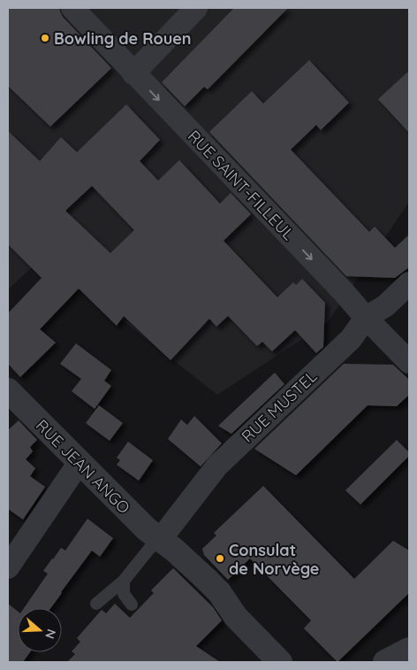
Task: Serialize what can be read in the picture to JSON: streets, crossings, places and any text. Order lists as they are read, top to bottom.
{
  "streets": {
    "street": ["RUE SAINT-FILLEUL", "RUE MUSTEL", "RUE JEAN ANGO"]
  },
  "crossings": [
    ["RUE SAINT-FILLEUL", "RUE MUSTEL"],
    ["RUE MUSTEL", "RUE JEAN ANGO"]
  ],
  "one_way": ["RUE SAINT-FILLEUL"],
  "places": ["Bowling de Rouen", "Consulat de Norvège"],
  "north": "right"
}
